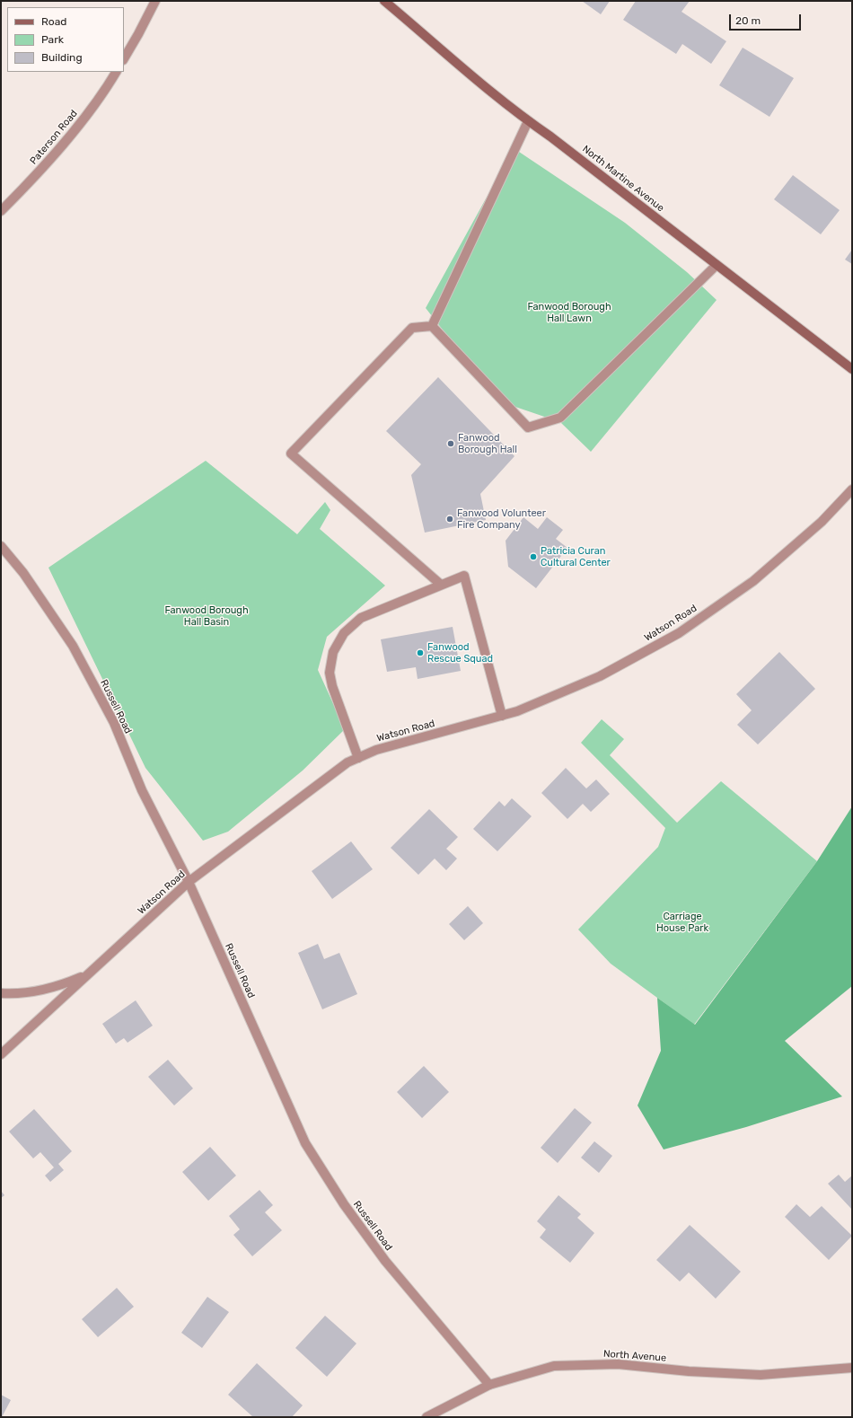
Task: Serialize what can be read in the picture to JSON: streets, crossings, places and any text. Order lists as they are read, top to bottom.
{
  "streets": {
    "main road": ["North Martine Avenue"],
    "street": [
      "Paterson Road",
      "Watson Road",
      "Russell Road",
      "North Avenue"
    ]
  },
  "crossings": [
    ["Watson Road", "Russell Road"],
    ["Russell Road", "North Avenue"]
  ],
  "parks": ["Fanwood Borough Hall Lawn", "Fanwood Borough Hall Basin", "Carriage House Park"],
  "places": [
    "Fanwood Borough Hall",
    "Fanwood Volunteer Fire Company",
    "Patricia Curan Cultural Center",
    "Fanwood Rescue Squad"
  ],
  "legend": ["Road", "Park", "Building"],
  "scale_bar": "20 m"
}
